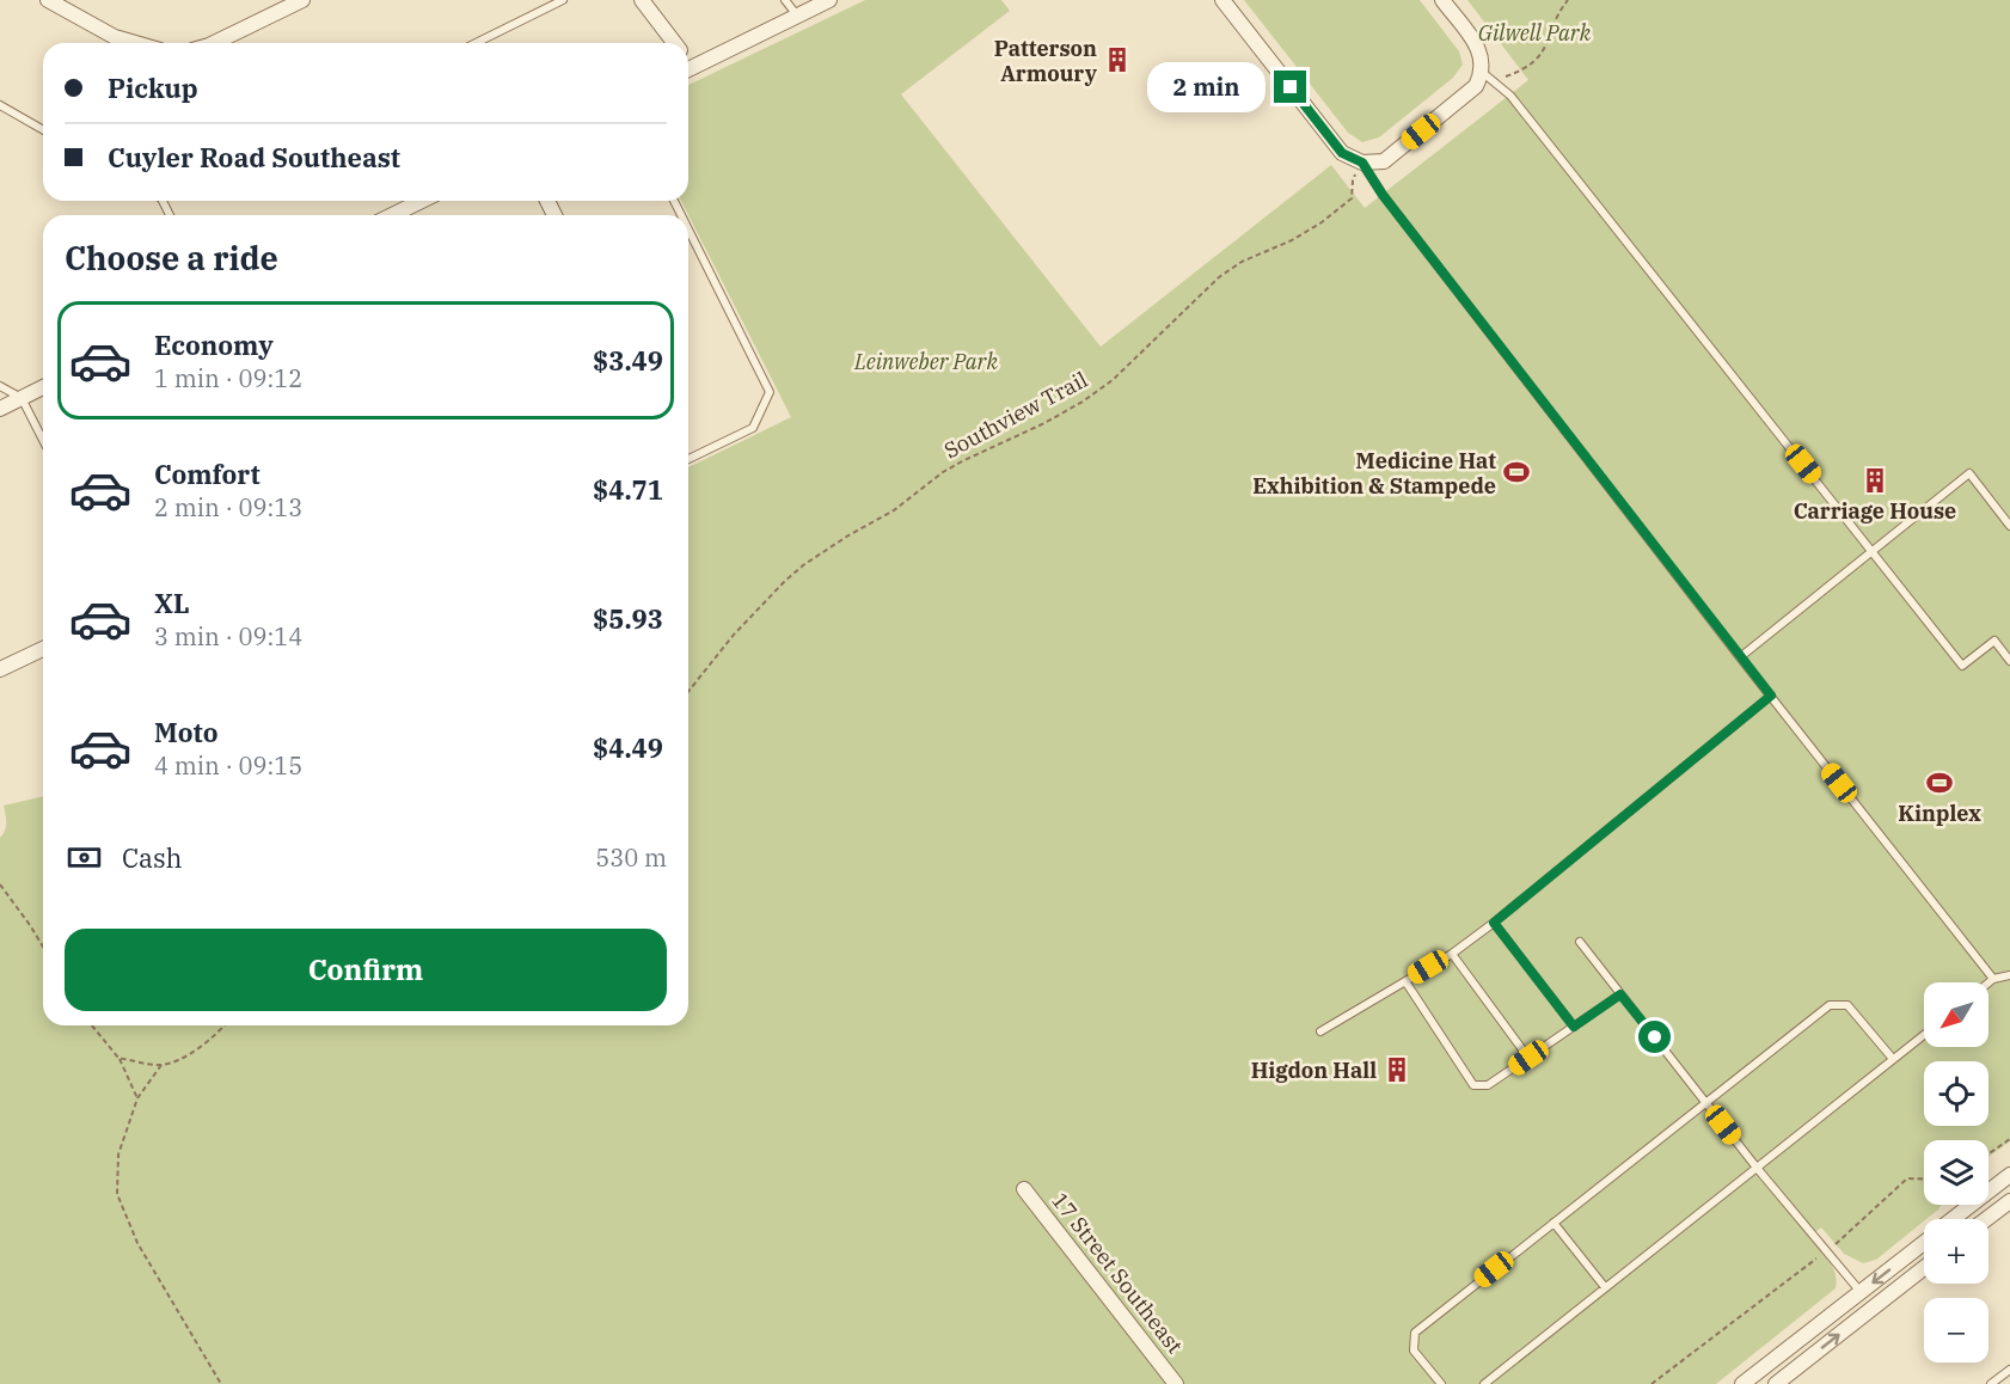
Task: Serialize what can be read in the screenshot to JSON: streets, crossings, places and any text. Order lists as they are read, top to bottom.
{
  "streets": {
    "street": ["17 Street Southeast"],
    "path": ["Southview Trail"]
  },
  "parks": ["Gilwell Park", "Leinweber Park"],
  "places": {
    "building": ["Patterson Armoury", "Carriage House", "Higdon Hall"],
    "sports": ["Medicine Hat Exhibition & Stampede", "Kinplex"]
  },
  "north": "bottom left",
  "page": {
    "banner": ["Pickup", "Cuyler Road Southeast"],
    "bubble": "2 min",
    "heading": "Choose a ride",
    "list": [
      {
        "name": "Economy",
        "note": "1 min · 09:12",
        "value": "$3.49"
      },
      {
        "name": "Comfort",
        "note": "2 min · 09:13",
        "value": "$4.71"
      },
      {
        "name": "XL",
        "note": "3 min · 09:14",
        "value": "$5.93"
      },
      {
        "name": "Moto",
        "note": "4 min · 09:15",
        "value": "$4.49"
      }
    ],
    "pay": ["Cash", "530 m"],
    "buttons": "Confirm",
    "map_buttons": ["+", "−"]
  }
}
